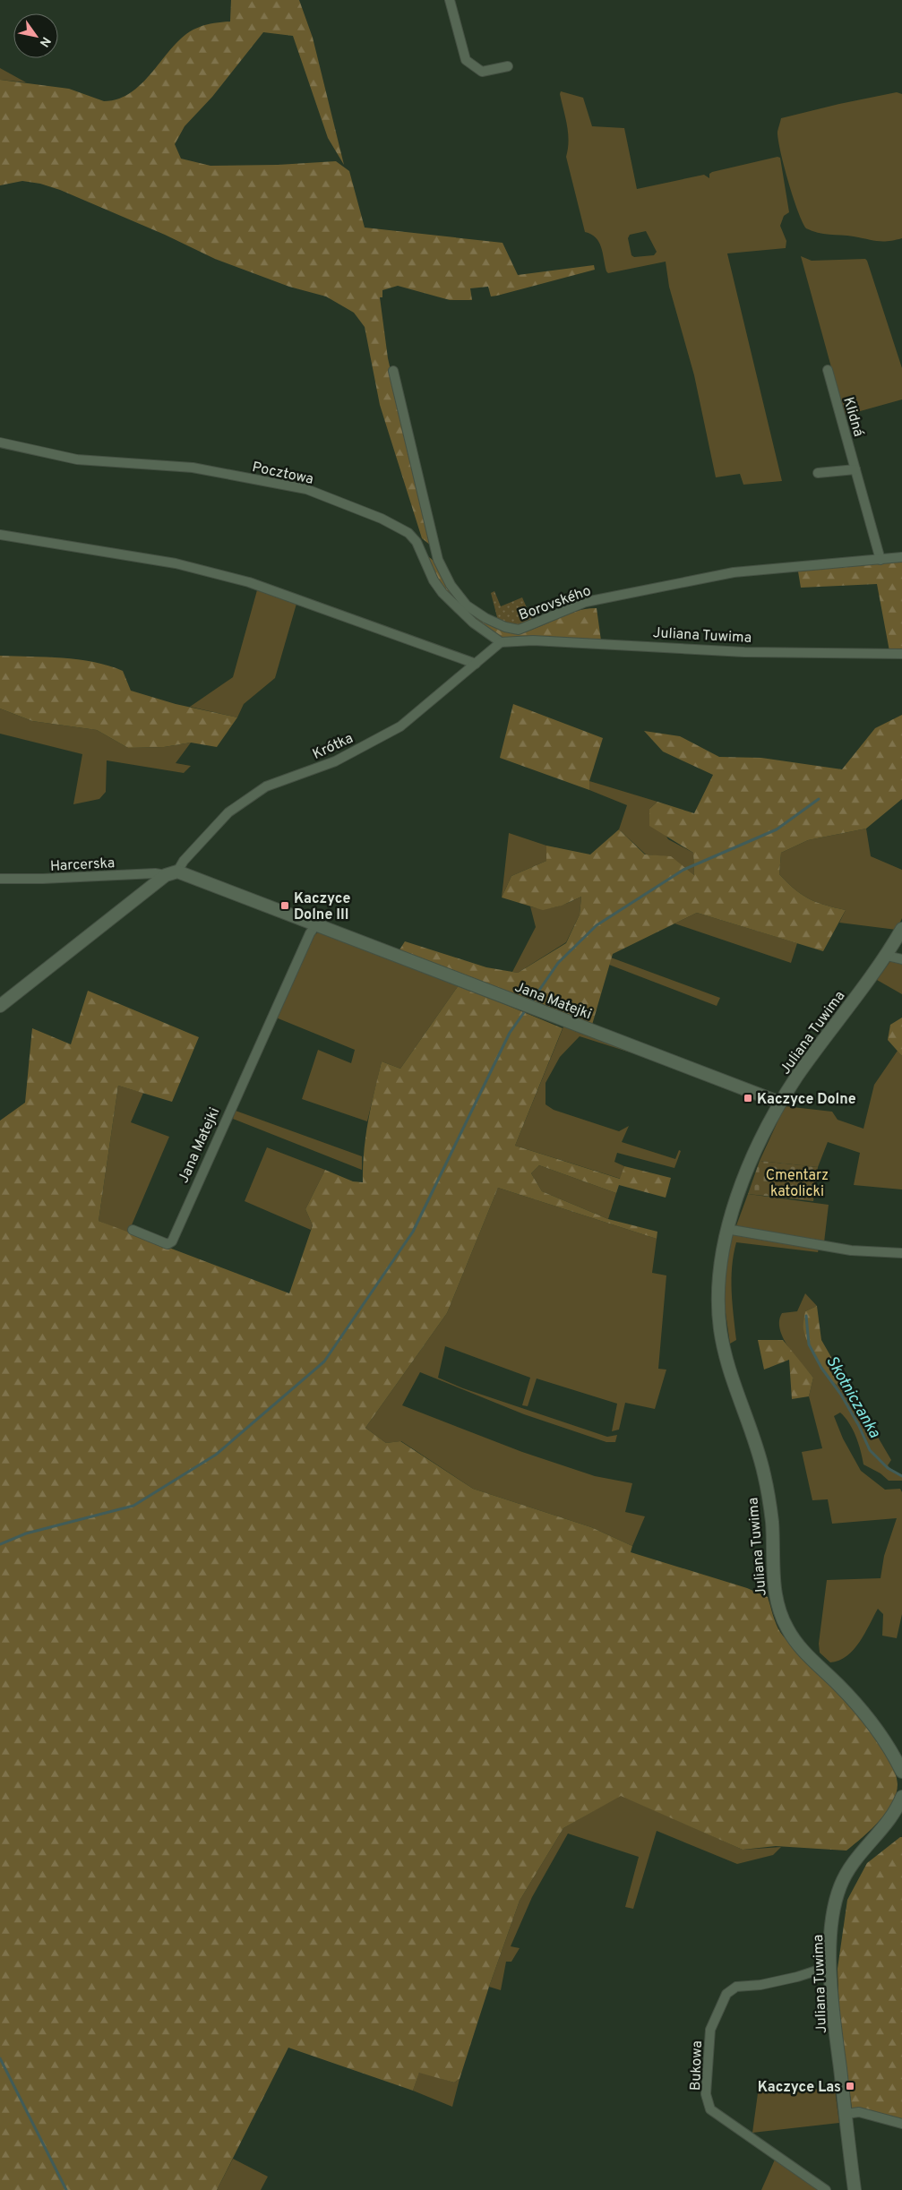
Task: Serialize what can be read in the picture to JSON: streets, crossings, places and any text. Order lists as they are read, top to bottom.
{
  "streets": {
    "street": [
      "Klidná",
      "Pocztowa",
      "Borovského",
      "Juliana Tuwima",
      "Krótka",
      "Harcerska",
      "Jana Matejki",
      "Bukowa"
    ]
  },
  "crossings": [
    ["Klidná", "Borovského"],
    ["Pocztowa", "Juliana Tuwima"],
    ["Pocztowa", "Krótka"],
    ["Juliana Tuwima", "Krótka"],
    ["Juliana Tuwima", "Jana Matejki"],
    ["Juliana Tuwima", "Bukowa"],
    ["Krótka", "Harcerska"],
    ["Krótka", "Jana Matejki"],
    ["Harcerska", "Jana Matejki"]
  ],
  "water": ["Skotniczanka"],
  "parks": ["Cmentarz katolicki"],
  "places": {
    "transit": ["Kaczyce Dolne III", "Kaczyce Dolne", "Kaczyce Las"]
  },
  "north": "bottom right"
}
